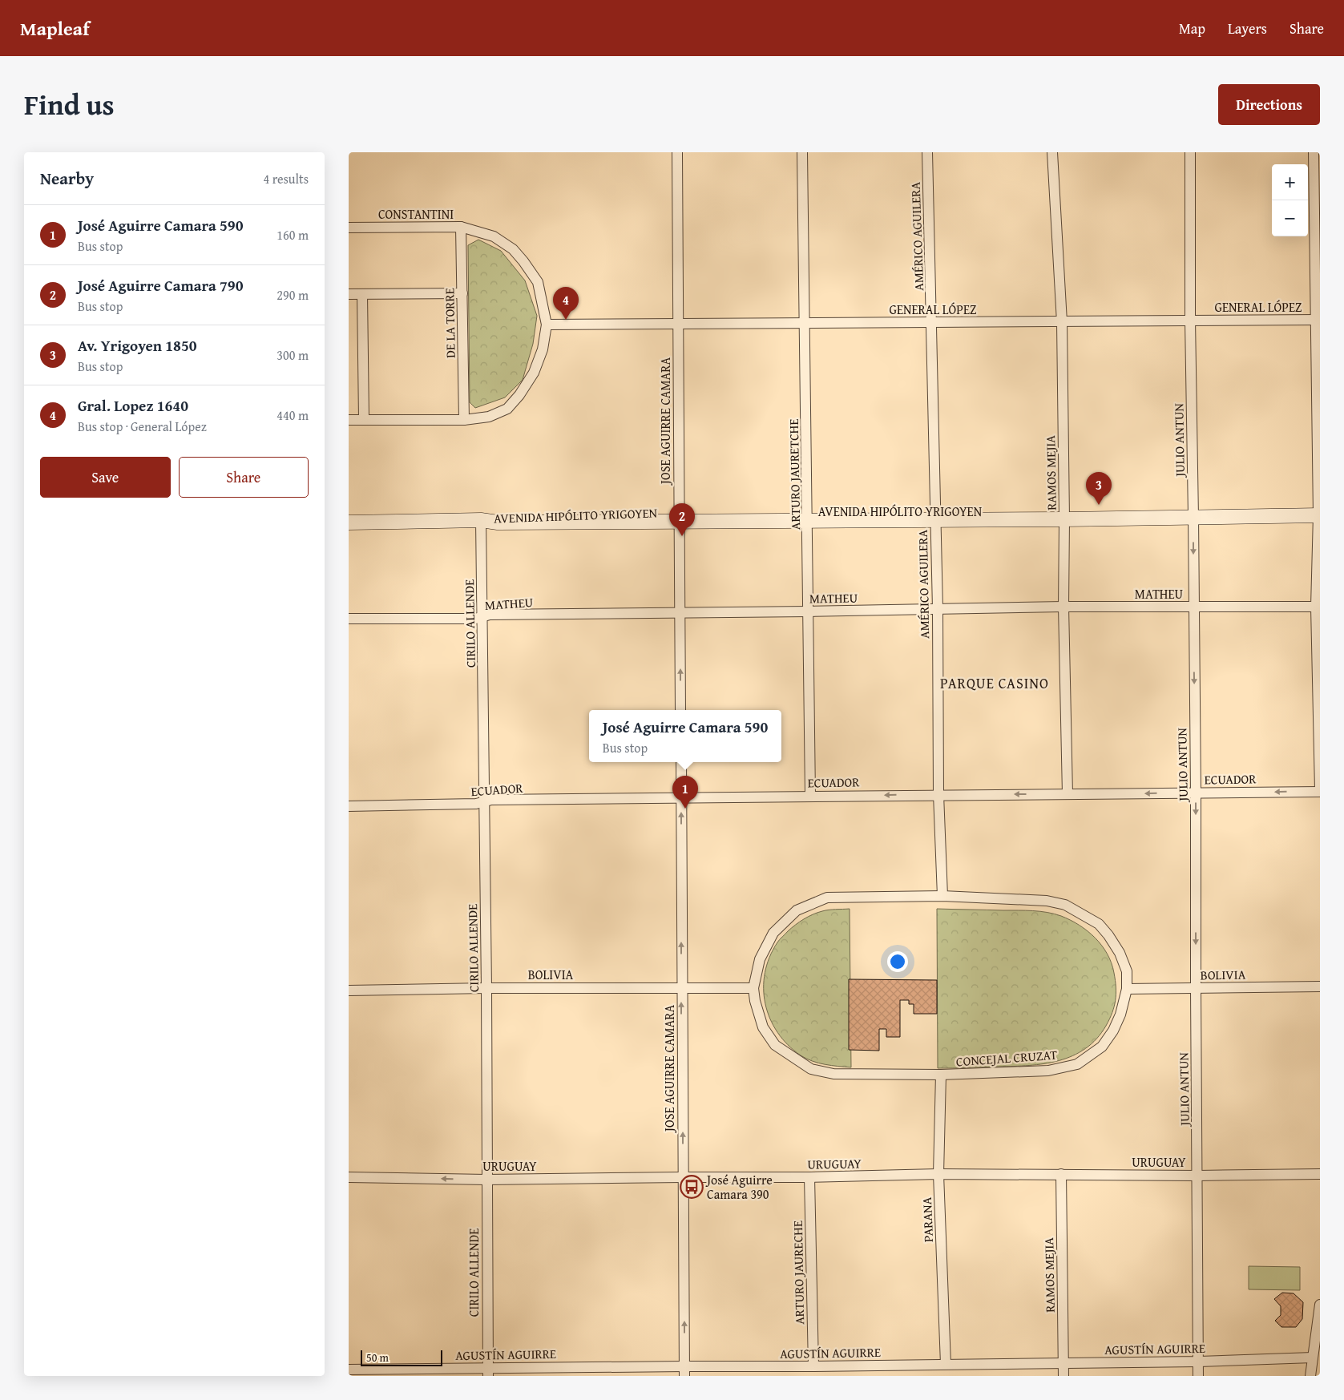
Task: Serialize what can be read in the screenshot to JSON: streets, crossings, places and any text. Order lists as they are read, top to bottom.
{
  "streets": {
    "main road": ["AVENIDA HIPÓLITO YRIGOYEN"],
    "street": [
      "CONSTANTINI",
      "AMÉRICO AGUILERA",
      "GENERAL LÓPEZ",
      "DE LA TORRE",
      "JOSE AGUIRRE CAMARA",
      "JULIO ANTUN",
      "RAMOS MEJIA",
      "ARTURO JAURETCHE",
      "MATHEU",
      "CIRILO ALLENDE",
      "ECUADOR",
      "BOLIVIA",
      "CONCEJAL CRUZAT",
      "URUGUAY",
      "PARANA",
      "ARTURO JAURECHE",
      "AGUSTÍN AGUIRRE"
    ]
  },
  "crossings": [
    ["CONSTANTINI", "GENERAL LÓPEZ"],
    ["CONSTANTINI", "DE LA TORRE"],
    ["AMÉRICO AGUILERA", "GENERAL LÓPEZ"],
    ["AMÉRICO AGUILERA", "AVENIDA HIPÓLITO YRIGOYEN"],
    ["AMÉRICO AGUILERA", "MATHEU"],
    ["AMÉRICO AGUILERA", "ECUADOR"],
    ["AMÉRICO AGUILERA", "CONCEJAL CRUZAT"],
    ["GENERAL LÓPEZ", "JOSE AGUIRRE CAMARA"],
    ["GENERAL LÓPEZ", "JULIO ANTUN"],
    ["GENERAL LÓPEZ", "RAMOS MEJIA"],
    ["GENERAL LÓPEZ", "ARTURO JAURETCHE"],
    ["JOSE AGUIRRE CAMARA", "AVENIDA HIPÓLITO YRIGOYEN"],
    ["JOSE AGUIRRE CAMARA", "MATHEU"],
    ["JOSE AGUIRRE CAMARA", "ECUADOR"],
    ["JOSE AGUIRRE CAMARA", "BOLIVIA"],
    ["JOSE AGUIRRE CAMARA", "URUGUAY"],
    ["JOSE AGUIRRE CAMARA", "AGUSTÍN AGUIRRE"],
    ["JULIO ANTUN", "AVENIDA HIPÓLITO YRIGOYEN"],
    ["JULIO ANTUN", "MATHEU"],
    ["JULIO ANTUN", "ECUADOR"],
    ["JULIO ANTUN", "BOLIVIA"],
    ["JULIO ANTUN", "URUGUAY"],
    ["JULIO ANTUN", "AGUSTÍN AGUIRRE"],
    ["RAMOS MEJIA", "AVENIDA HIPÓLITO YRIGOYEN"],
    ["RAMOS MEJIA", "MATHEU"],
    ["RAMOS MEJIA", "ECUADOR"],
    ["RAMOS MEJIA", "URUGUAY"],
    ["RAMOS MEJIA", "AGUSTÍN AGUIRRE"],
    ["ARTURO JAURETCHE", "AVENIDA HIPÓLITO YRIGOYEN"],
    ["ARTURO JAURETCHE", "MATHEU"],
    ["ARTURO JAURETCHE", "ECUADOR"],
    ["AVENIDA HIPÓLITO YRIGOYEN", "CIRILO ALLENDE"],
    ["MATHEU", "CIRILO ALLENDE"],
    ["CIRILO ALLENDE", "ECUADOR"],
    ["CIRILO ALLENDE", "BOLIVIA"],
    ["CIRILO ALLENDE", "URUGUAY"],
    ["CIRILO ALLENDE", "AGUSTÍN AGUIRRE"],
    ["BOLIVIA", "CONCEJAL CRUZAT"],
    ["CONCEJAL CRUZAT", "PARANA"],
    ["URUGUAY", "PARANA"],
    ["URUGUAY", "ARTURO JAURECHE"],
    ["PARANA", "AGUSTÍN AGUIRRE"],
    ["ARTURO JAURECHE", "AGUSTÍN AGUIRRE"]
  ],
  "one_way": ["JOSE AGUIRRE CAMARA", "JULIO ANTUN", "ECUADOR"],
  "districts": ["PARQUE CASINO"],
  "places": {
    "bus stop": ["José Aguirre Camara 390"]
  },
  "scale_bar": "50 m",
  "page": {
    "header": "Mapleaf",
    "nav": ["Map", "Layers", "Share"],
    "title": "Find us",
    "buttons": [
      "Directions",
      ["Save", "Share"]
    ],
    "heading": ["Nearby", "4 results"],
    "map_buttons": ["+", "−"],
    "list": [
      {
        "mark": "1",
        "name": "José Aguirre Camara 590",
        "note": "Bus stop",
        "value": "160 m"
      },
      {
        "mark": "2",
        "name": "José Aguirre Camara 790",
        "note": "Bus stop",
        "value": "290 m"
      },
      {
        "mark": "3",
        "name": "Av. Yrigoyen 1850",
        "note": "Bus stop",
        "value": "300 m"
      },
      {
        "mark": "4",
        "name": "Gral. Lopez 1640",
        "note": "Bus stop · General López",
        "value": "440 m"
      }
    ],
    "pins": [
      "4",
      "3",
      "2",
      "1"
    ],
    "popup": ["José Aguirre Camara 590", "Bus stop"],
    "scale": "50 m"
  }
}
